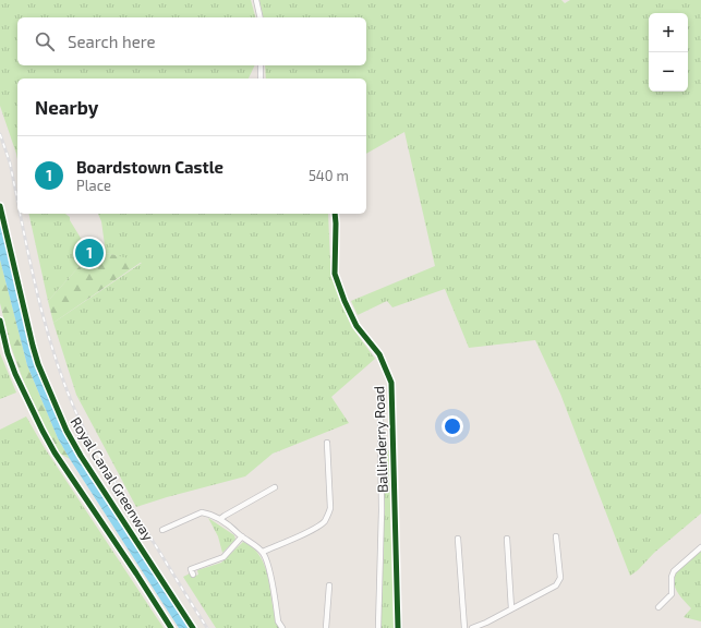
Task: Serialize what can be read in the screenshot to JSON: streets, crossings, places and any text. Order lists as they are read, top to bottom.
{
  "streets": {
    "street": ["Ballinderry Road"],
    "cycle path": ["Royal Canal Greenway"]
  },
  "page": {
    "map_buttons": ["+", "−"],
    "search": "Search here",
    "heading": "Nearby",
    "list": [
      {
        "mark": "1",
        "name": "Boardstown Castle",
        "note": "Place",
        "value": "540 m"
      }
    ],
    "pins": "1"
  }
}
